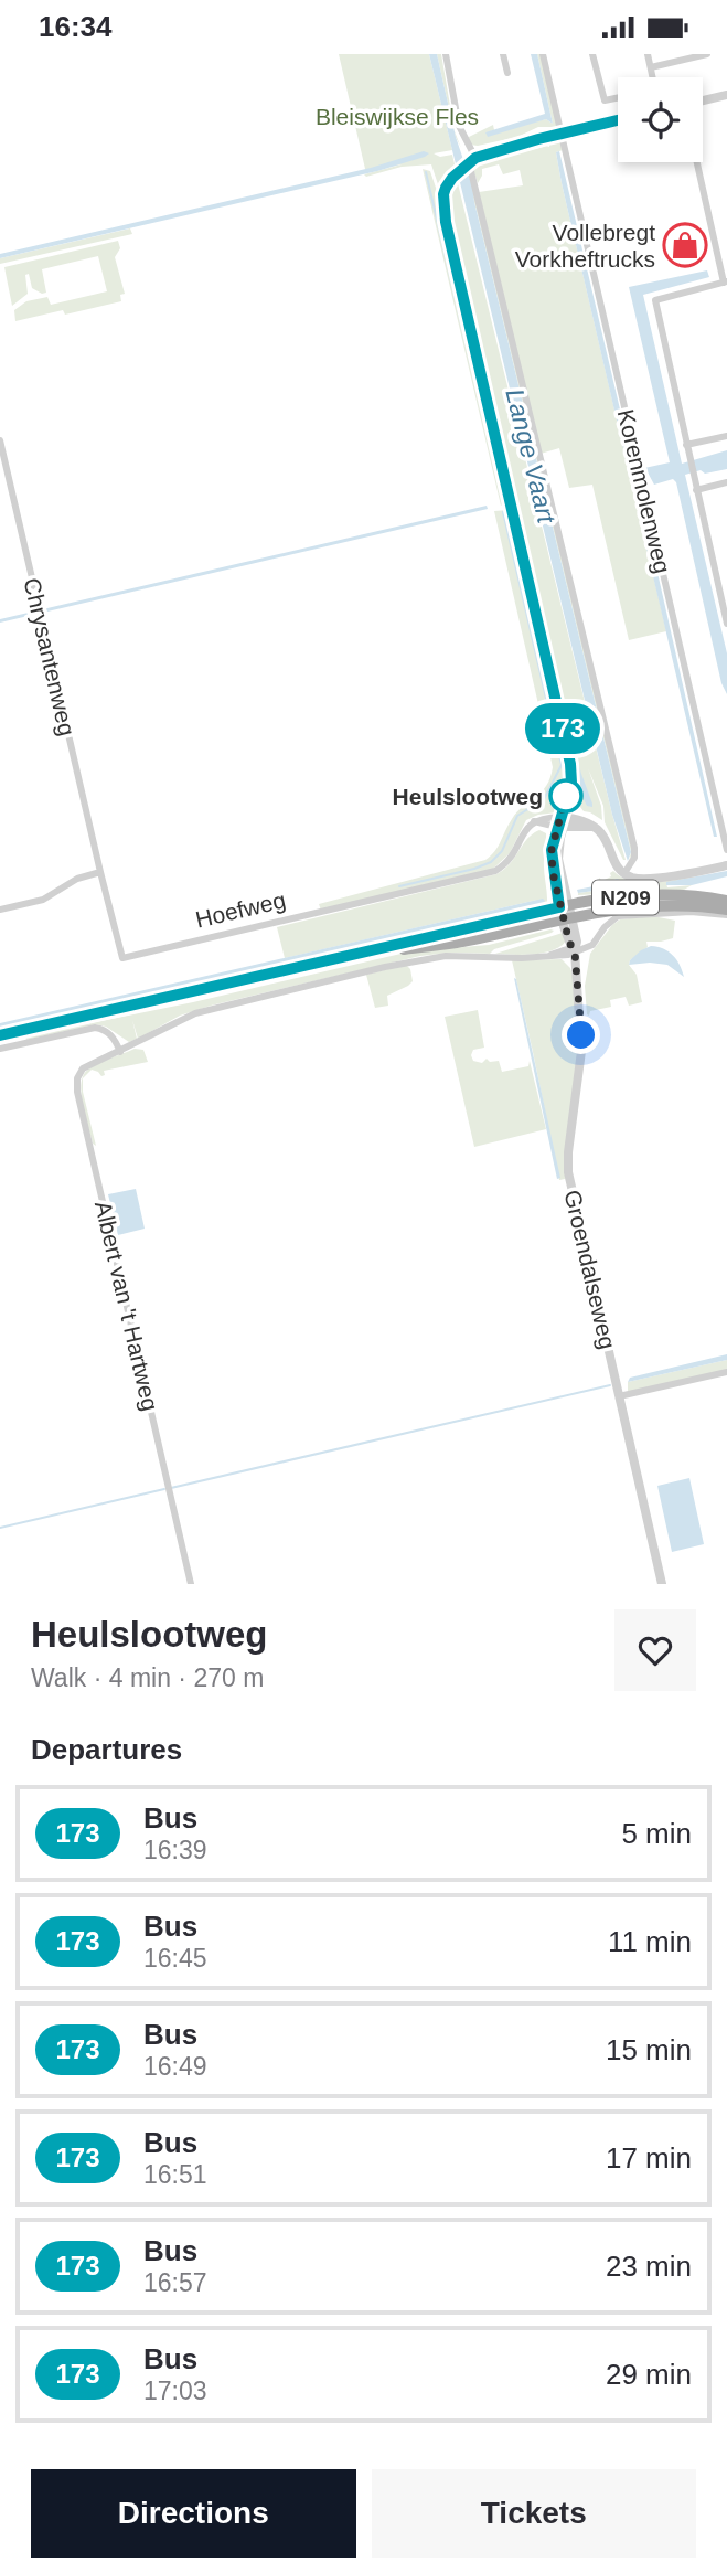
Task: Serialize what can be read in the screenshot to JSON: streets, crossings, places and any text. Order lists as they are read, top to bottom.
{
  "streets": {
    "main road": ["N209"],
    "street": [
      "Korenmolenweg",
      "Chrysantenweg",
      "Hoefweg",
      "Groendalseweg",
      "Albert van 't Hartweg"
    ]
  },
  "crossings": [
    ["Chrysantenweg", "Hoefweg"],
    ["N209", "Groendalseweg"]
  ],
  "water": ["Lange Vaart"],
  "parks": ["Bleiswijkse Fles"],
  "places": {
    "shop": ["Vollebregt Vorkheftrucks"],
    "other": ["Heulslootweg"]
  },
  "lines": ["bus line 173"],
  "page": {
    "status": "16:34",
    "on_map": "173",
    "heading": [
      ["Heulslootweg", "Walk · 4 min · 270 m"],
      "Departures"
    ],
    "list": [
      {
        "mark": "173",
        "name": "Bus",
        "note": "16:39",
        "value": "5 min"
      },
      {
        "mark": "173",
        "name": "Bus",
        "note": "16:45",
        "value": "11 min"
      },
      {
        "mark": "173",
        "name": "Bus",
        "note": "16:49",
        "value": "15 min"
      },
      {
        "mark": "173",
        "name": "Bus",
        "note": "16:51",
        "value": "17 min"
      },
      {
        "mark": "173",
        "name": "Bus",
        "note": "16:57",
        "value": "23 min"
      },
      {
        "mark": "173",
        "name": "Bus",
        "note": "17:03",
        "value": "29 min"
      }
    ],
    "buttons": ["Directions", "Tickets"]
  }
}
